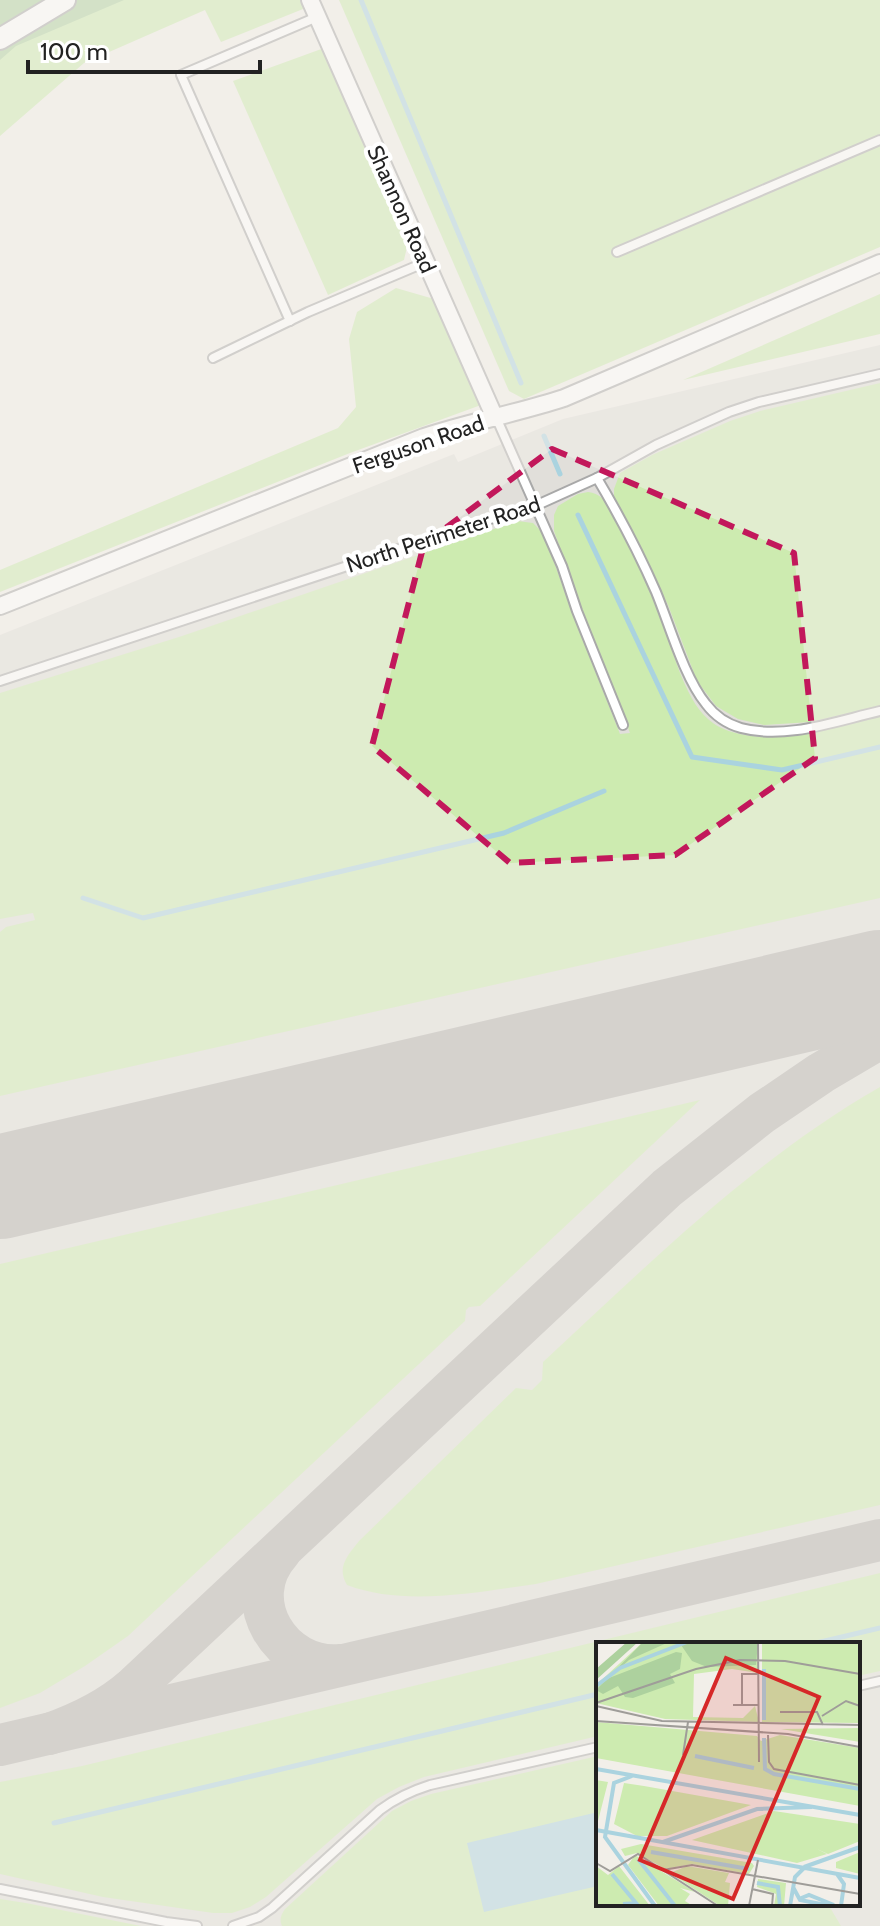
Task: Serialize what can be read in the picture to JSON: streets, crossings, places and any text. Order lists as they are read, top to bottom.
{
  "streets": {
    "street": ["Shannon Road", "Ferguson Road"],
    "lane": ["North Perimeter Road"]
  },
  "crossings": [
    ["Shannon Road", "Ferguson Road"]
  ],
  "scale_bar": "100 m"
}
